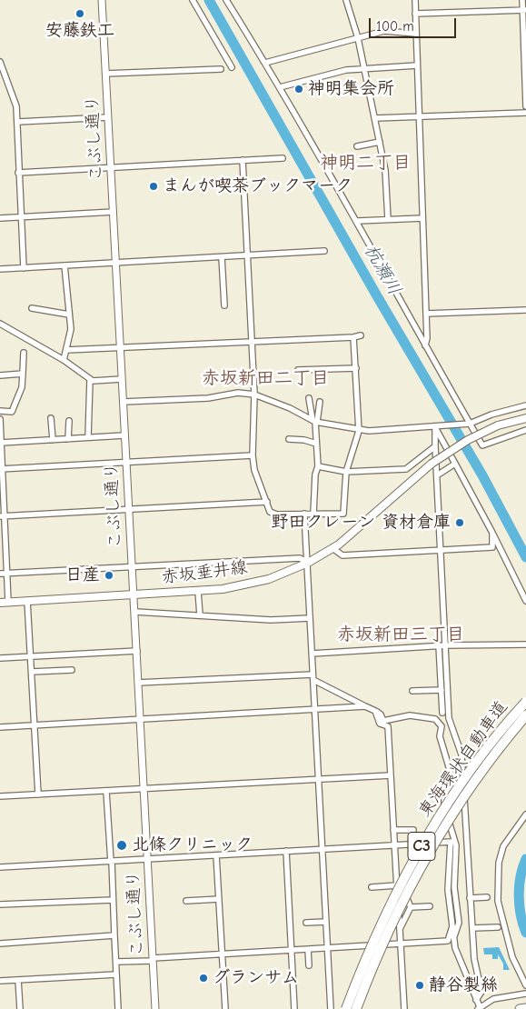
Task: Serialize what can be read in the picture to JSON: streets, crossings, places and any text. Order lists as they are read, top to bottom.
{
  "streets": {
    "highway": ["東海環状自動車道", "C3"],
    "main road": ["赤坂垂井線"],
    "street": ["こぶし通り"]
  },
  "crossings": [
    ["こぶし通り", "赤坂垂井線"]
  ],
  "districts": ["神明二丁目", "赤坂新田二丁目", "赤坂新田三丁目"],
  "water": ["杭瀬川"],
  "places": [
    "安藤鉄工",
    "神明集会所",
    "まんが喫茶ブックマーク",
    "野田クレーン 資材倉庫",
    "日産",
    "北條クリニック",
    "グランサム",
    "静谷製絲"
  ],
  "scale_bar": "100 m"
}
